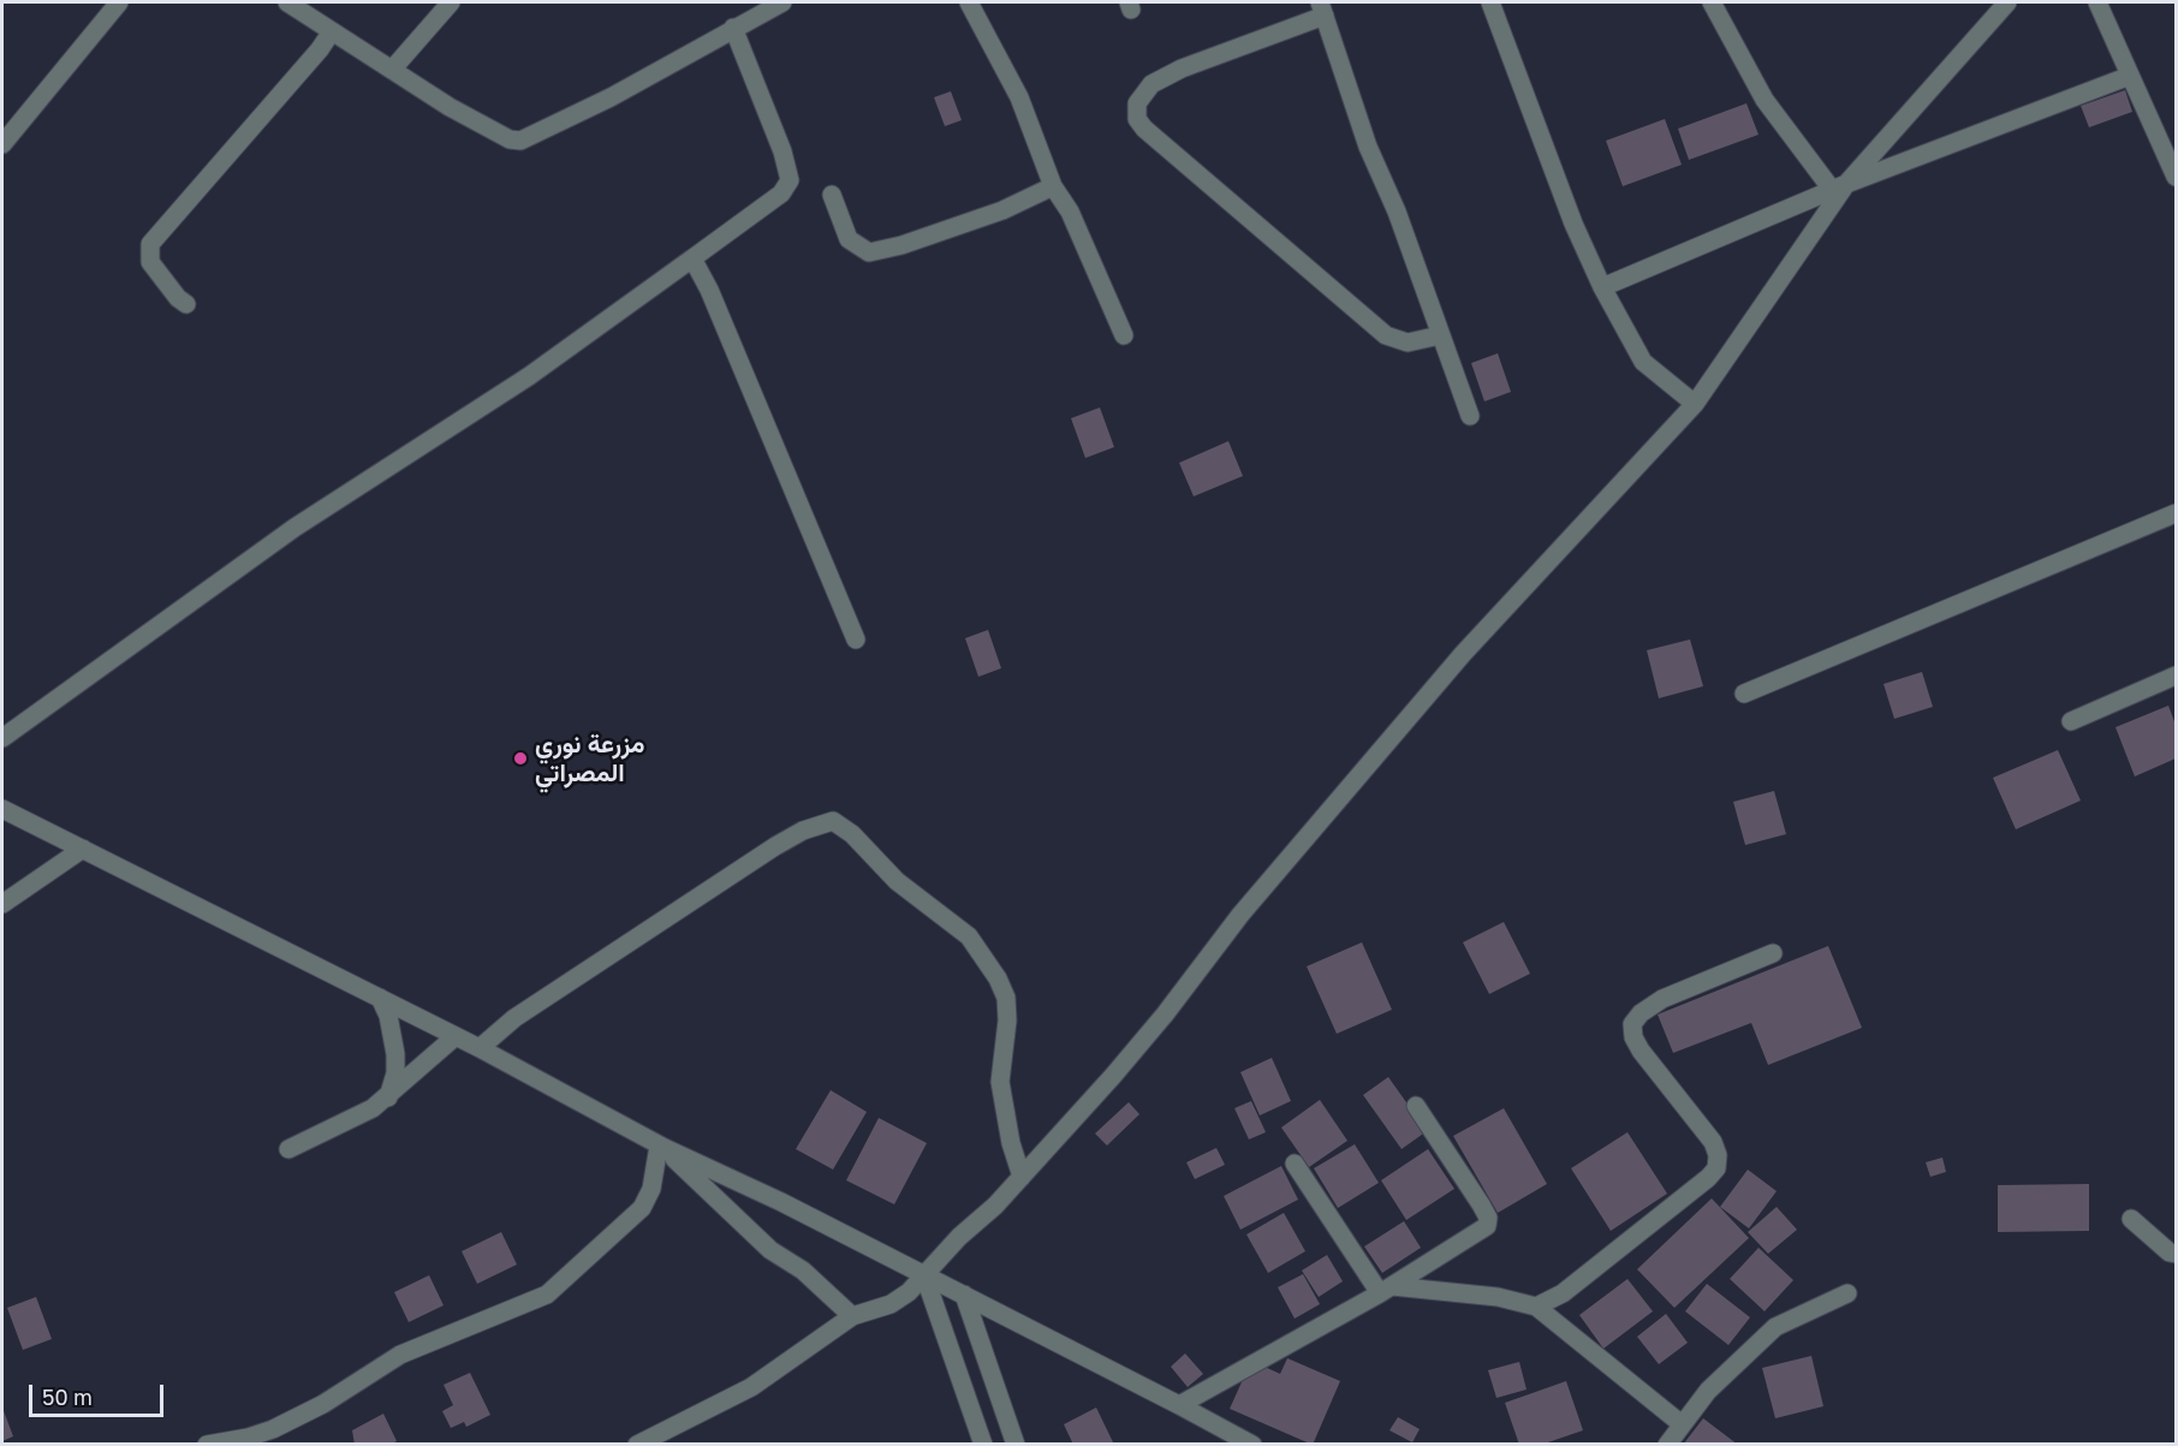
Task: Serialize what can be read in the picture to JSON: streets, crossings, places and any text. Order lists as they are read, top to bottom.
{
  "places": ["مزرعة نوري المصراتي"],
  "scale_bar": "50 m"
}
